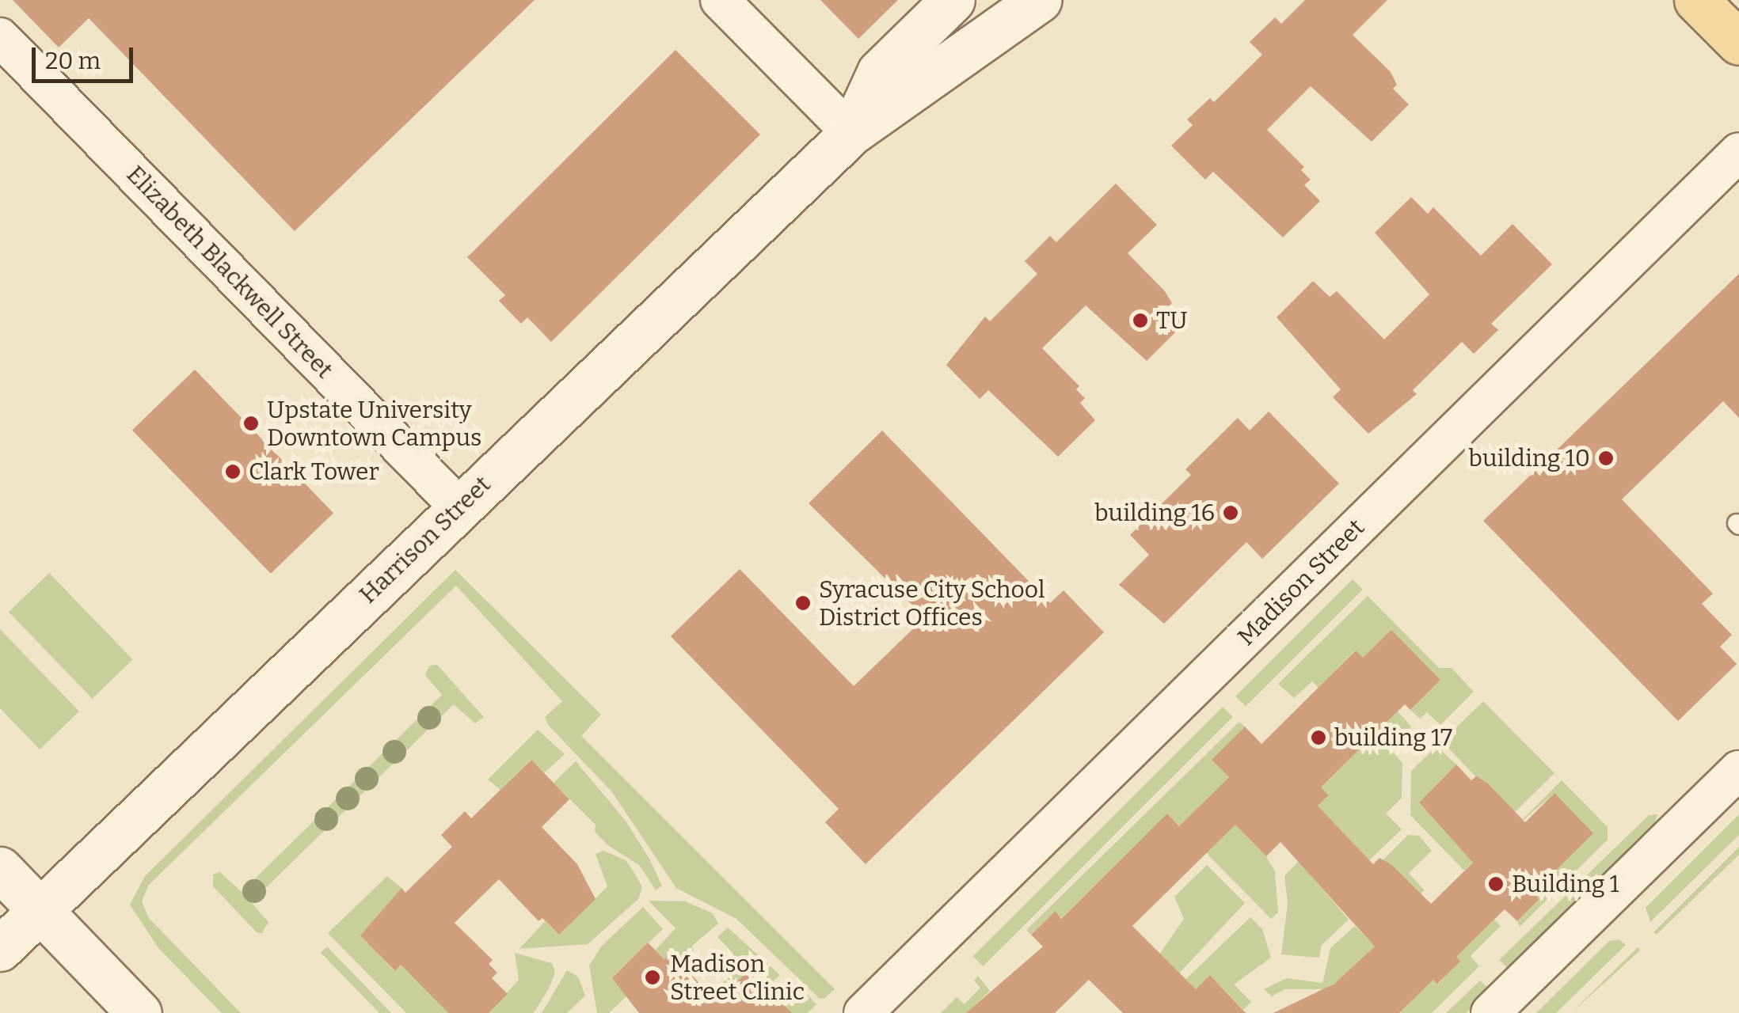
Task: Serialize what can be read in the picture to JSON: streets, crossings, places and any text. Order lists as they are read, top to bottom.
{
  "streets": {
    "street": ["Elizabeth Blackwell Street", "Harrison Street", "Madison Street"]
  },
  "crossings": [
    ["Elizabeth Blackwell Street", "Harrison Street"]
  ],
  "places": [
    "TU",
    "Upstate University Downtown Campus",
    "building 10",
    "Clark Tower",
    "building 16",
    "Syracuse City School District Offices",
    "building 17",
    "Building 1",
    "Madison Street Clinic"
  ],
  "scale_bar": "20 m"
}
